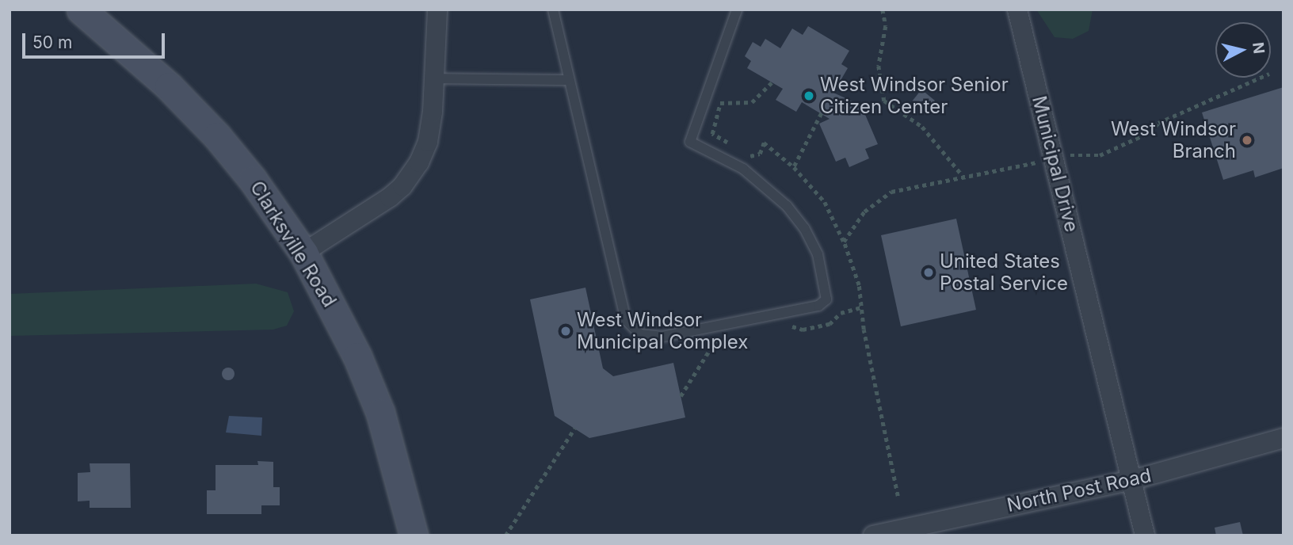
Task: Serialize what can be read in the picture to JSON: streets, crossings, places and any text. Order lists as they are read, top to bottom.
{
  "streets": {
    "street": ["Municipal Drive", "Clarksville Road", "North Post Road"]
  },
  "crossings": [
    ["Municipal Drive", "North Post Road"]
  ],
  "places": [
    "West Windsor Senior Citizen Center",
    "West Windsor Branch",
    "United States Postal Service",
    "West Windsor Municipal Complex"
  ],
  "scale_bar": "50 m",
  "north": "right"
}
